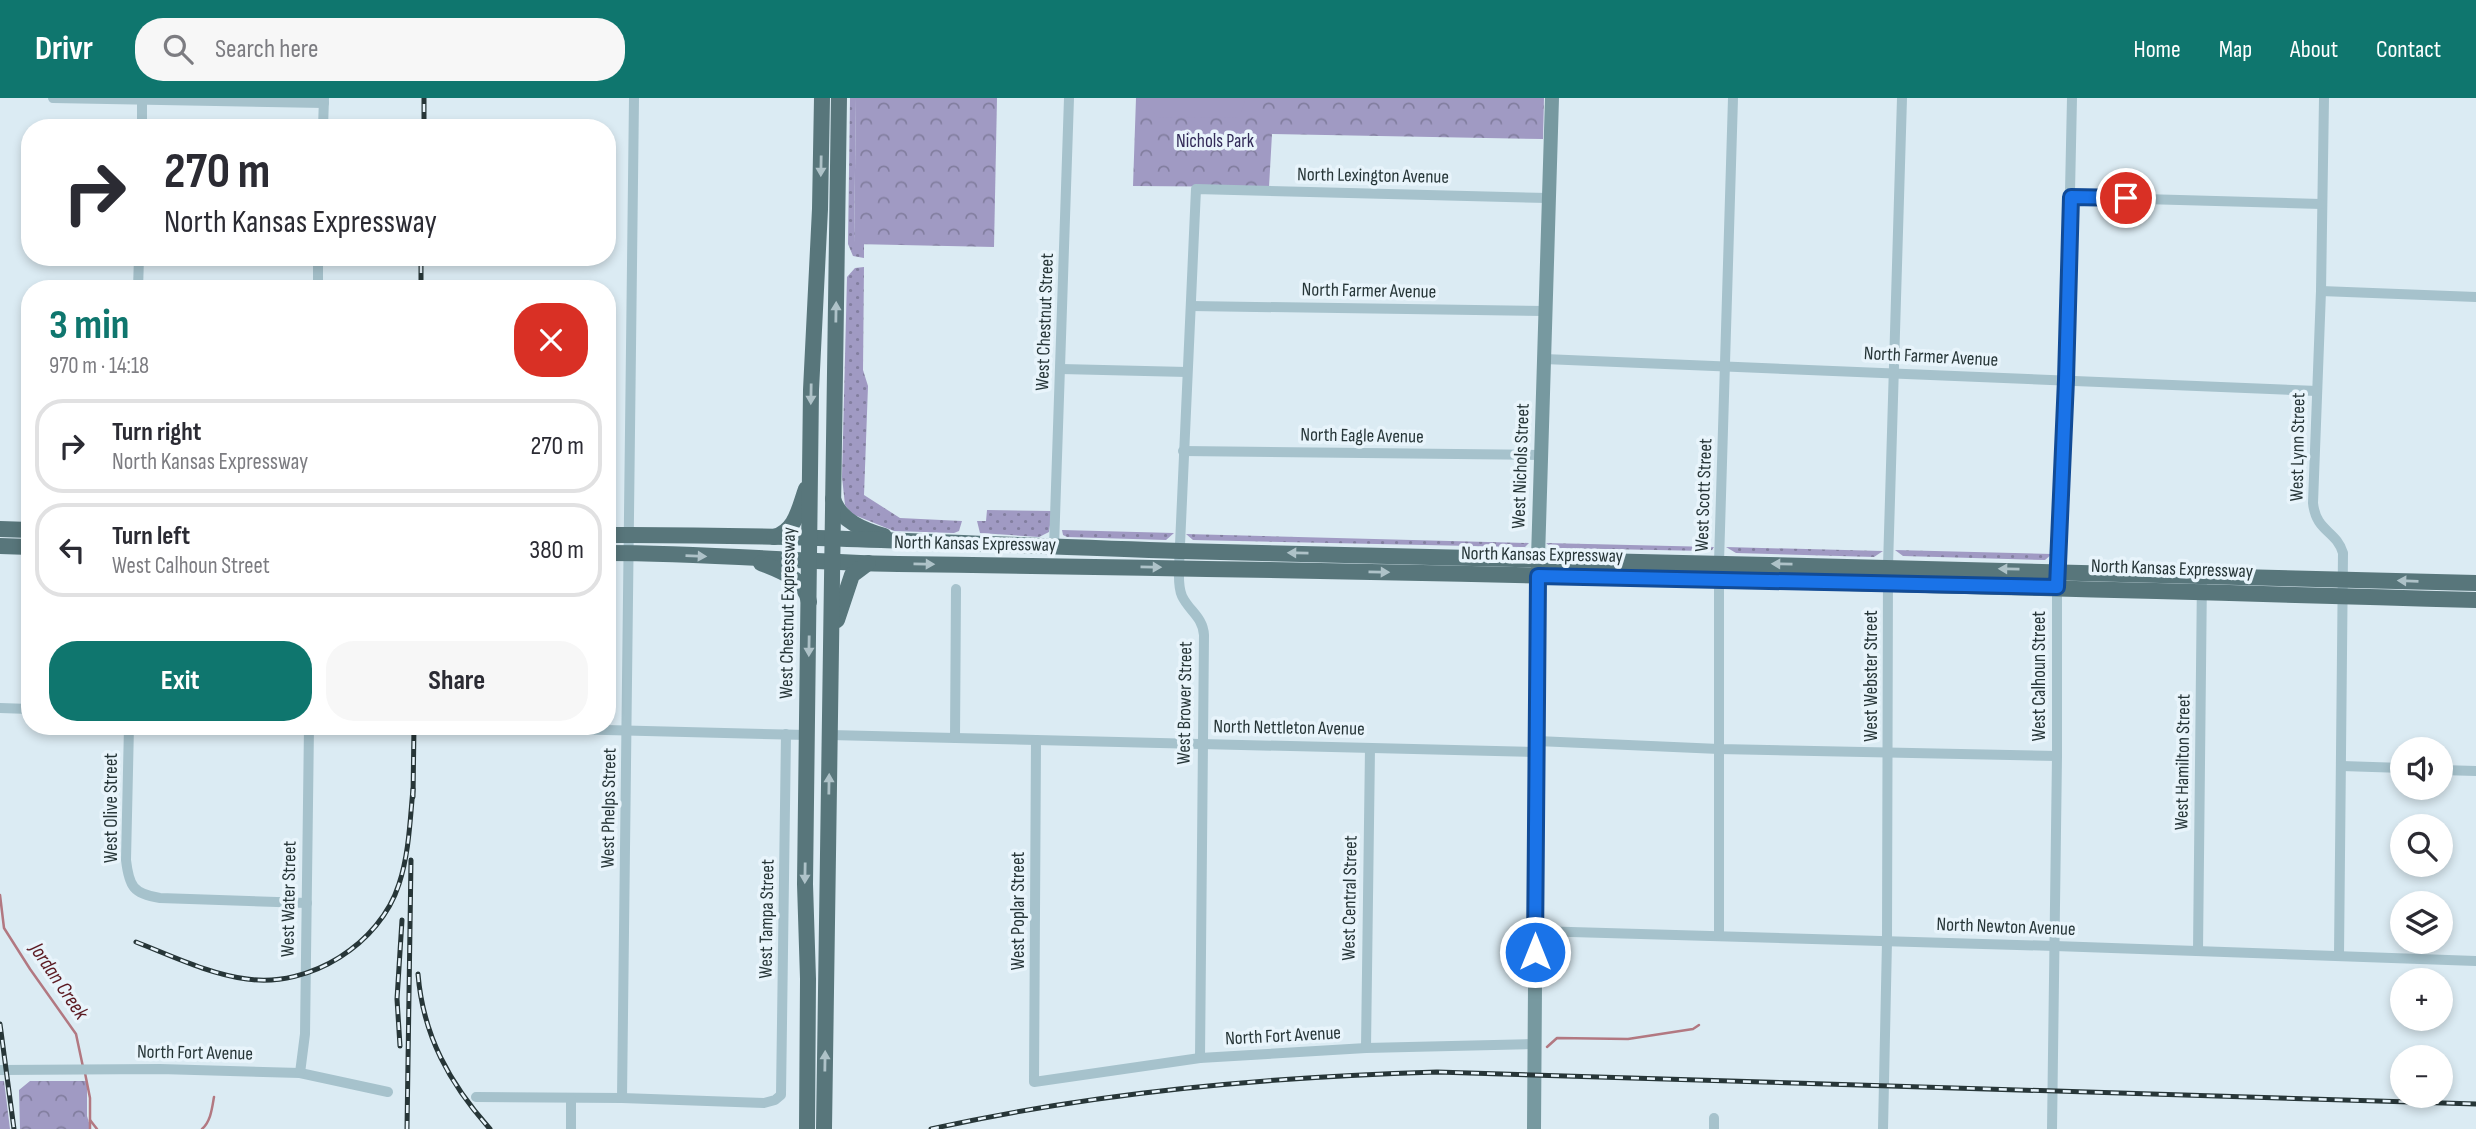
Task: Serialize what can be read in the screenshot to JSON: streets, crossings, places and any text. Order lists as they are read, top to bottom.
{
  "streets": {
    "main road": ["North Kansas Expressway", "West Chestnut Expressway"],
    "street": [
      "North Lexington Avenue",
      "North Farmer Avenue",
      "West Chestnut Street",
      "North Eagle Avenue",
      "West Lynn Street",
      "West Nichols Street",
      "West Scott Street",
      "West Webster Street",
      "West Calhoun Street",
      "West Brower Street",
      "North Nettleton Avenue",
      "West Hamilton Street",
      "West Olive Street",
      "West Phelps Street",
      "West Central Street",
      "West Water Street",
      "West Poplar Street",
      "West Tampa Street",
      "North Newton Avenue",
      "North Fort Avenue"
    ]
  },
  "crossings": [
    ["North Lexington Avenue", "West Nichols Street"],
    ["North Lexington Avenue", "West Brower Street"],
    ["North Farmer Avenue", "West Lynn Street"],
    ["North Farmer Avenue", "West Nichols Street"],
    ["North Farmer Avenue", "West Scott Street"],
    ["North Farmer Avenue", "West Webster Street"],
    ["North Farmer Avenue", "West Calhoun Street"],
    ["North Farmer Avenue", "West Brower Street"],
    ["West Chestnut Street", "North Kansas Expressway"],
    ["North Eagle Avenue", "West Nichols Street"],
    ["North Eagle Avenue", "West Brower Street"],
    ["West Lynn Street", "North Kansas Expressway"],
    ["West Lynn Street", "North Newton Avenue"],
    ["West Nichols Street", "North Kansas Expressway"],
    ["West Nichols Street", "North Nettleton Avenue"],
    ["West Nichols Street", "North Newton Avenue"],
    ["West Nichols Street", "North Fort Avenue"],
    ["West Scott Street", "North Kansas Expressway"],
    ["West Scott Street", "North Nettleton Avenue"],
    ["West Scott Street", "North Newton Avenue"],
    ["North Kansas Expressway", "West Chestnut Expressway"],
    ["North Kansas Expressway", "West Webster Street"],
    ["North Kansas Expressway", "West Calhoun Street"],
    ["North Kansas Expressway", "West Brower Street"],
    ["North Kansas Expressway", "West Hamilton Street"],
    ["North Kansas Expressway", "West Phelps Street"],
    ["West Webster Street", "North Nettleton Avenue"],
    ["West Webster Street", "North Newton Avenue"],
    ["West Calhoun Street", "North Nettleton Avenue"],
    ["West Calhoun Street", "North Newton Avenue"],
    ["West Brower Street", "North Nettleton Avenue"],
    ["West Brower Street", "North Fort Avenue"],
    ["North Nettleton Avenue", "West Central Street"],
    ["North Nettleton Avenue", "West Poplar Street"],
    ["West Hamilton Street", "North Newton Avenue"],
    ["West Olive Street", "West Water Street"],
    ["West Phelps Street", "West Tampa Street"],
    ["West Central Street", "North Fort Avenue"],
    ["West Water Street", "North Fort Avenue"],
    ["West Poplar Street", "North Fort Avenue"]
  ],
  "water": ["Jordan Creek"],
  "parks": ["Nichols Park"],
  "page": {
    "header": "Drivr",
    "search": "Search here",
    "nav": [
      "Home",
      "Map",
      "About",
      "Contact"
    ],
    "turn": ["270 m", "North Kansas Expressway"],
    "heading": ["3 min", "970 m · 14:18"],
    "list": [
      {
        "name": "Turn right",
        "note": "North Kansas Expressway",
        "value": "270 m"
      },
      {
        "name": "Turn left",
        "note": "West Calhoun Street",
        "value": "380 m"
      }
    ],
    "buttons": ["Exit", "Share"],
    "map_buttons": ["+", "−"]
  }
}
